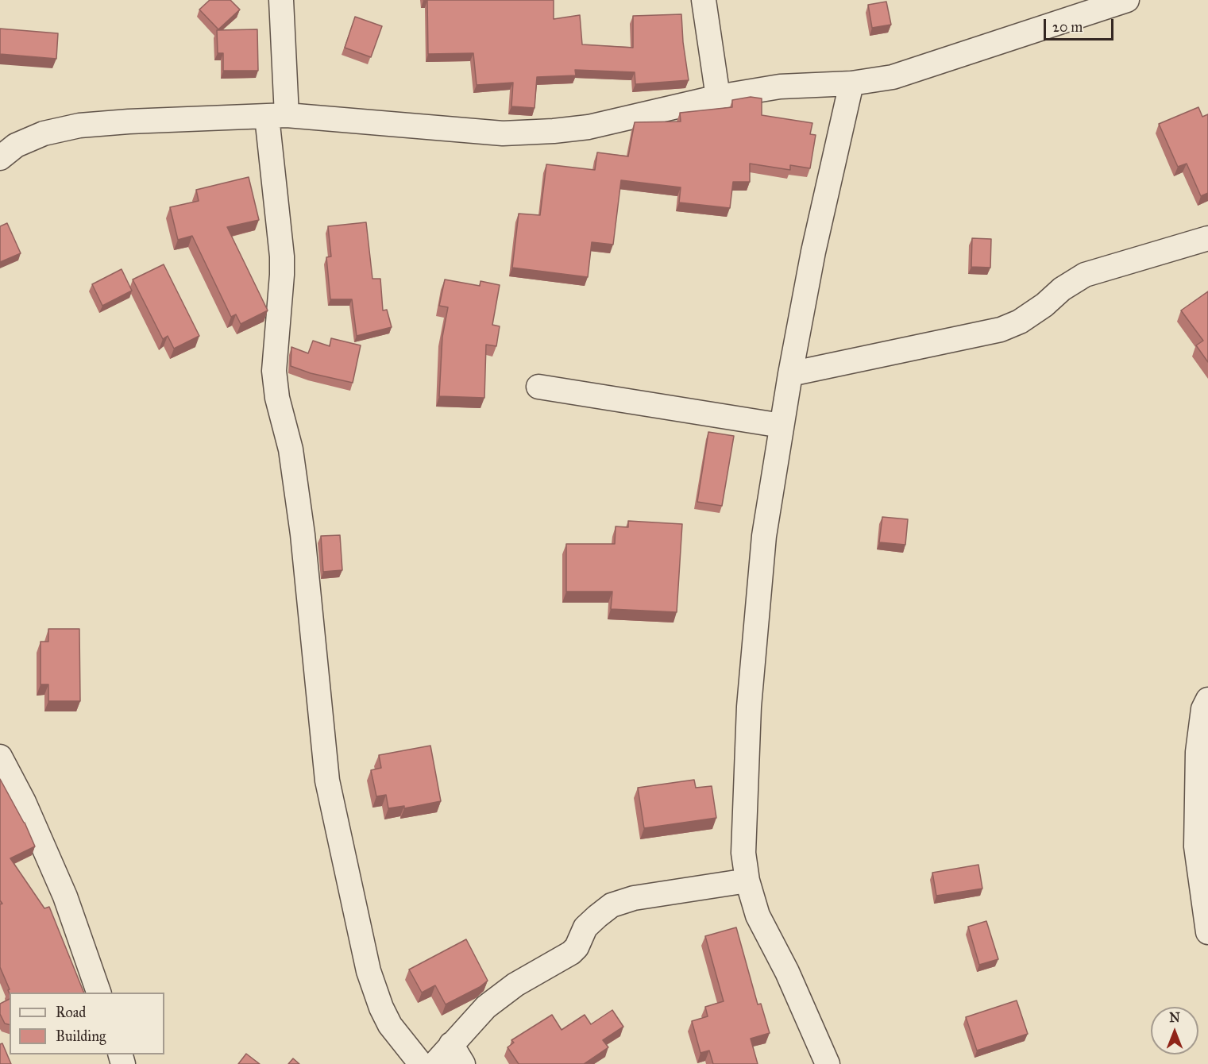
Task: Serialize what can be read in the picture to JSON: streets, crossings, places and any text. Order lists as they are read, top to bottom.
{
  "legend": ["Road", "Building"],
  "scale_bar": "20 m",
  "north": "top"
}
